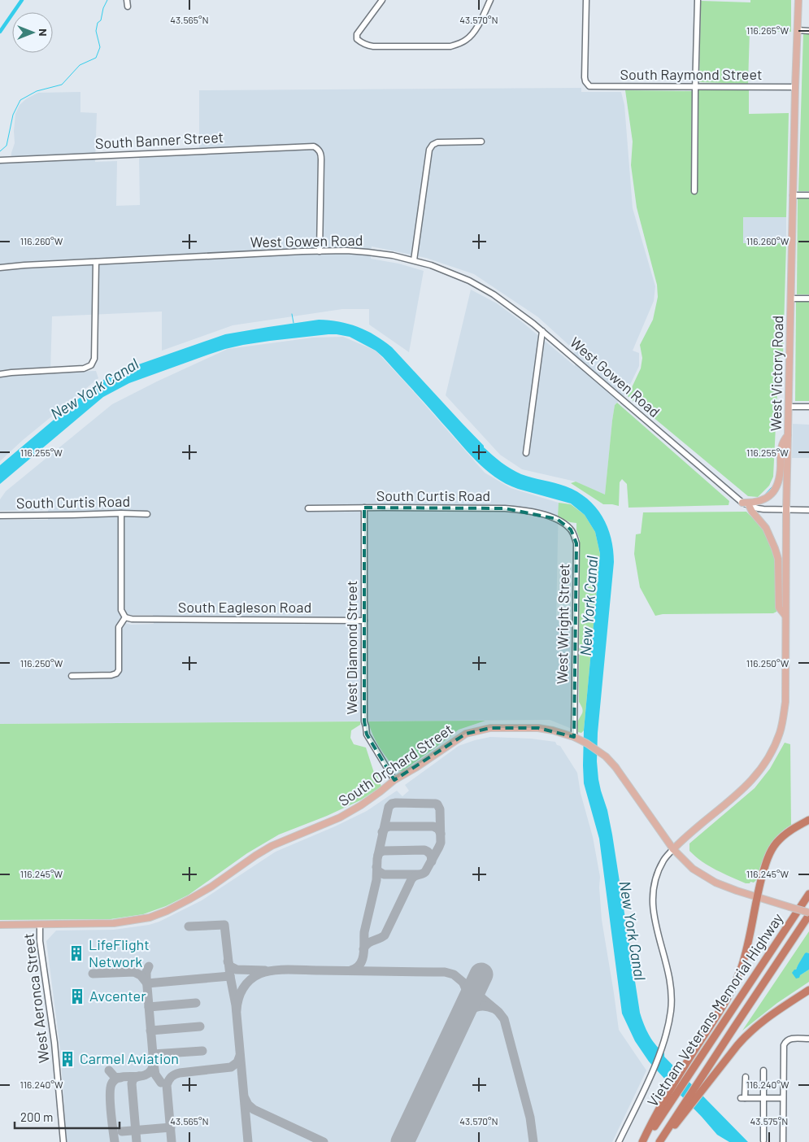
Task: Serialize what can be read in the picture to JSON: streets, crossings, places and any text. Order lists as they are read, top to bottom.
{
  "streets": {
    "highway": ["Vietnam Veterans Memorial Highway"],
    "main road": ["West Victory Road", "South Orchard Street"],
    "street": [
      "South Raymond Street",
      "South Banner Street",
      "West Gowen Road",
      "South Curtis Road",
      "South Eagleson Road",
      "West Wright Street",
      "West Diamond Street",
      "West Aeronca Street"
    ]
  },
  "crossings": [
    ["South Raymond Street", "West Victory Road"],
    ["South Banner Street", "West Gowen Road"],
    ["West Victory Road", "South Orchard Street"],
    ["South Curtis Road", "West Wright Street"],
    ["South Curtis Road", "West Diamond Street"],
    ["South Eagleson Road", "West Diamond Street"],
    ["West Wright Street", "South Orchard Street"],
    ["West Diamond Street", "South Orchard Street"],
    ["South Orchard Street", "West Aeronca Street"],
    ["South Orchard Street", "Vietnam Veterans Memorial Highway"]
  ],
  "water": ["New York Canal"],
  "places": {
    "building": ["LifeFlight Network", "Avcenter", "Carmel Aviation"]
  },
  "scale_bar": "200 m",
  "north": "right",
  "coordinates": [
    "43.565°N",
    "43.570°N",
    "116.265°W",
    "116.260°W",
    "116.255°W",
    "116.250°W",
    "116.245°W",
    "116.240°W",
    "43.575°N"
  ]
}
